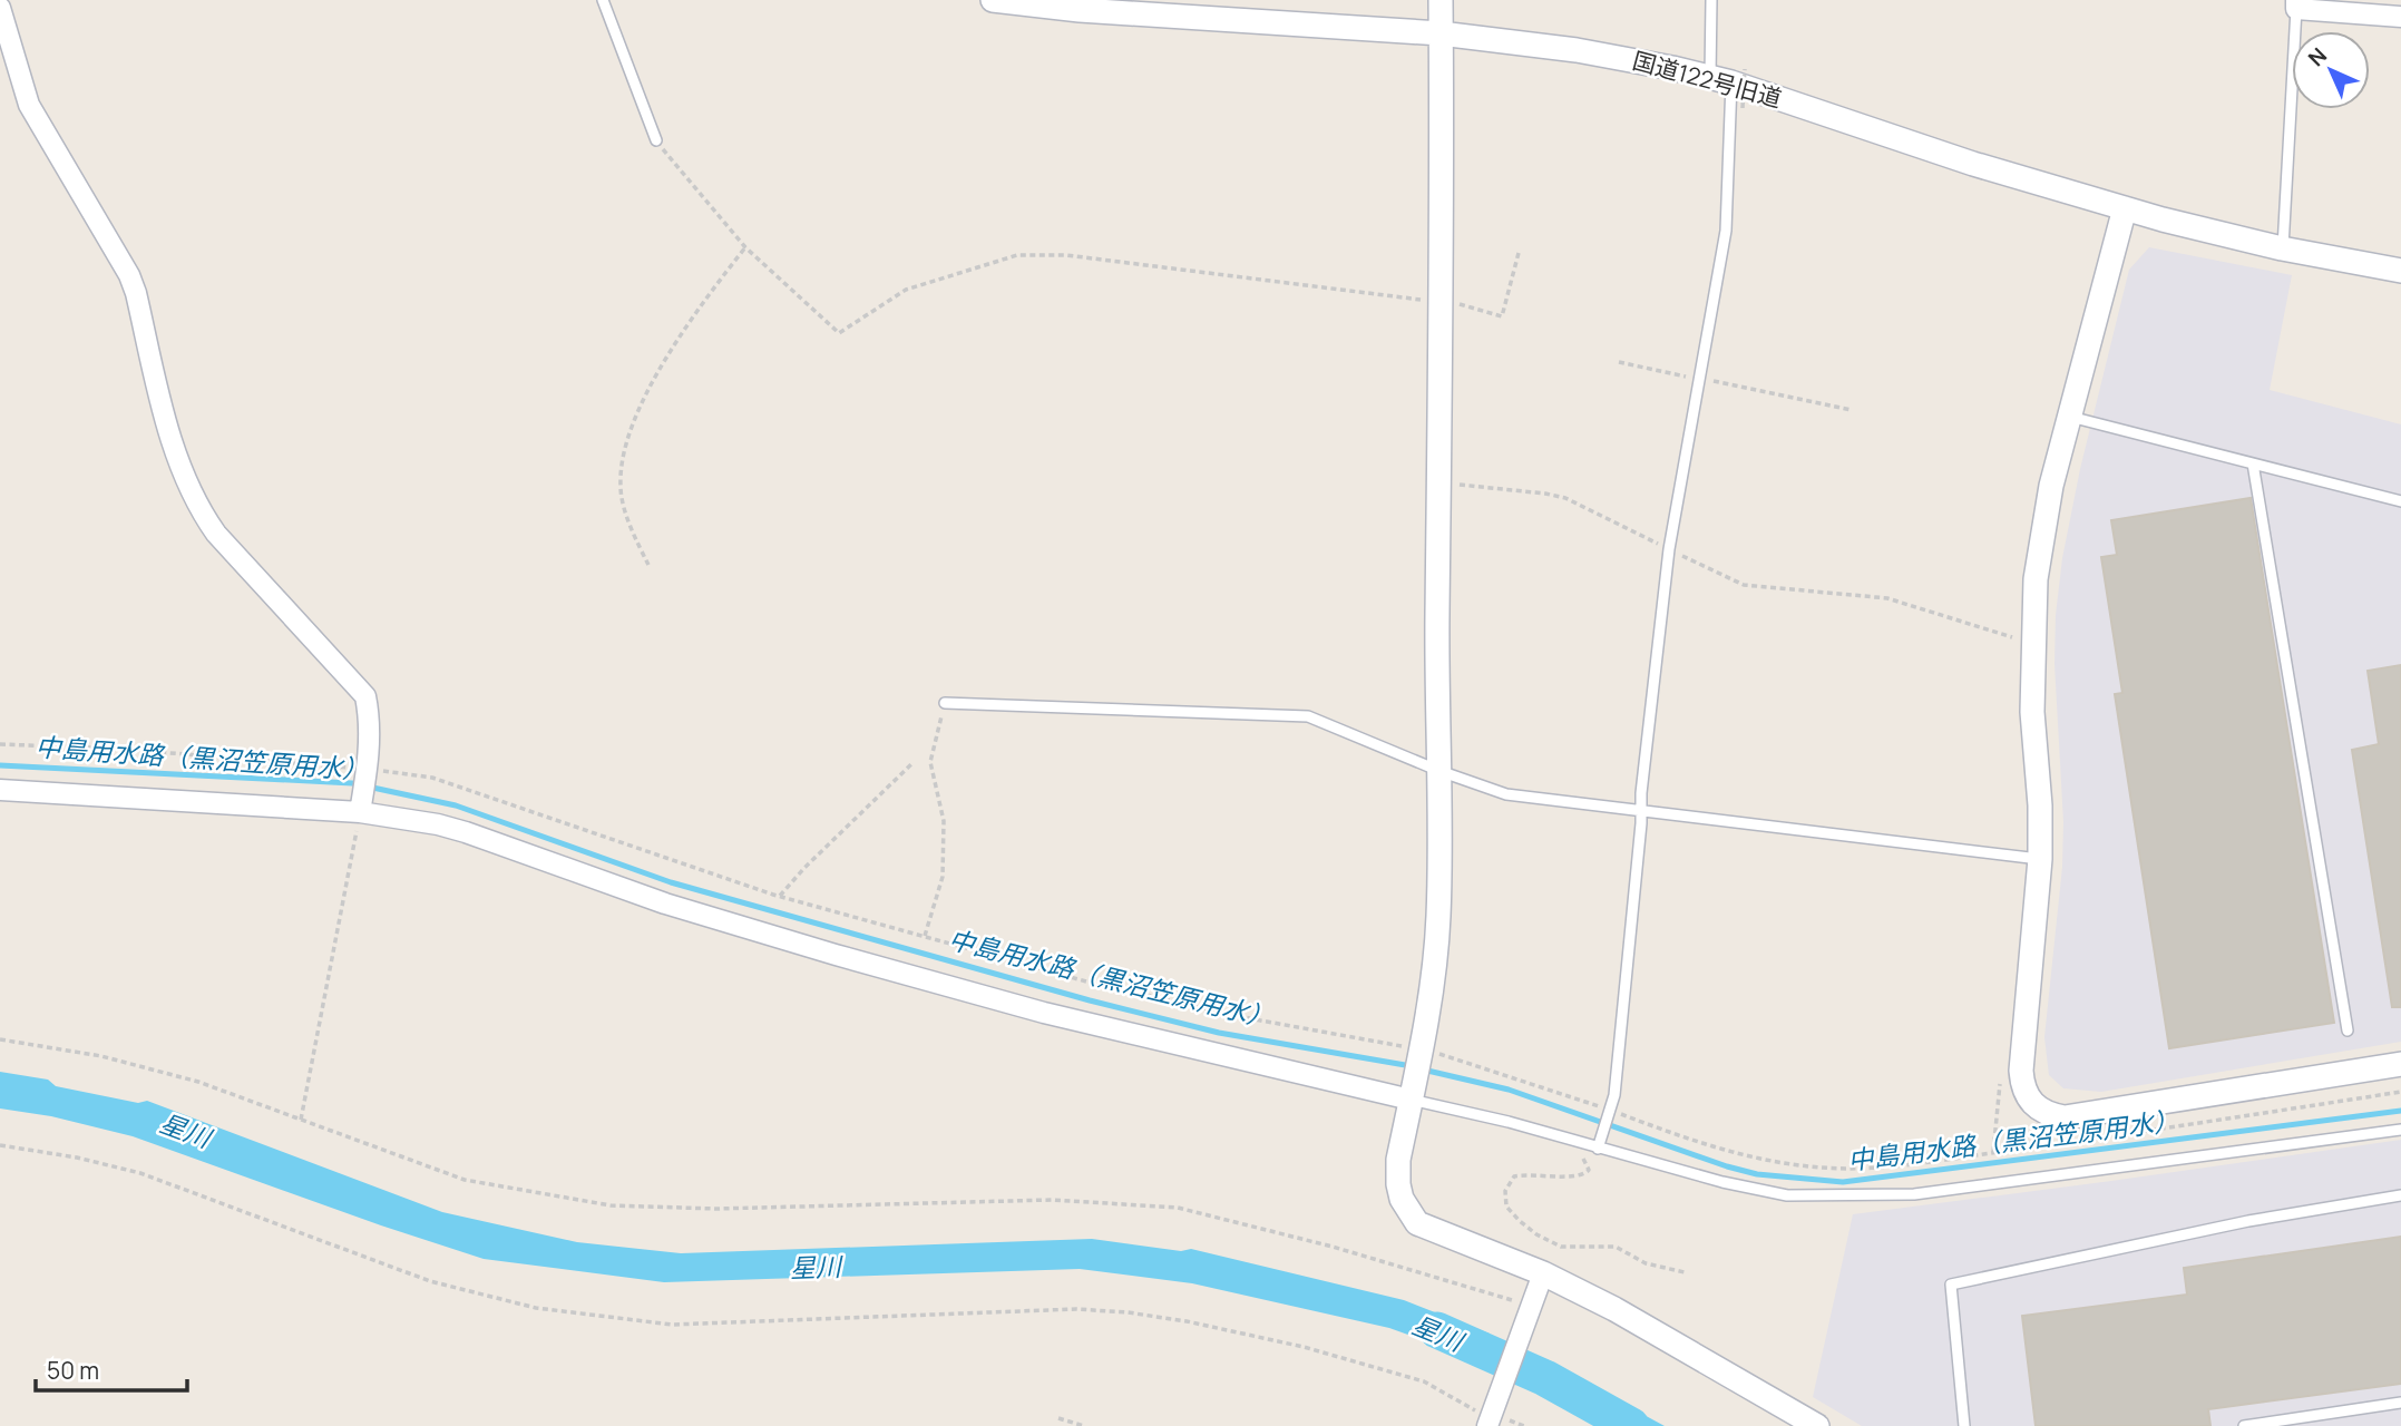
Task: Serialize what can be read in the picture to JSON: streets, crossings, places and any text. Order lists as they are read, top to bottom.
{
  "streets": {
    "street": ["国道122号旧道"]
  },
  "water": ["中島用水路（黒沼笠原用水）", "星川"],
  "scale_bar": "50 m",
  "north": "top left"
}
